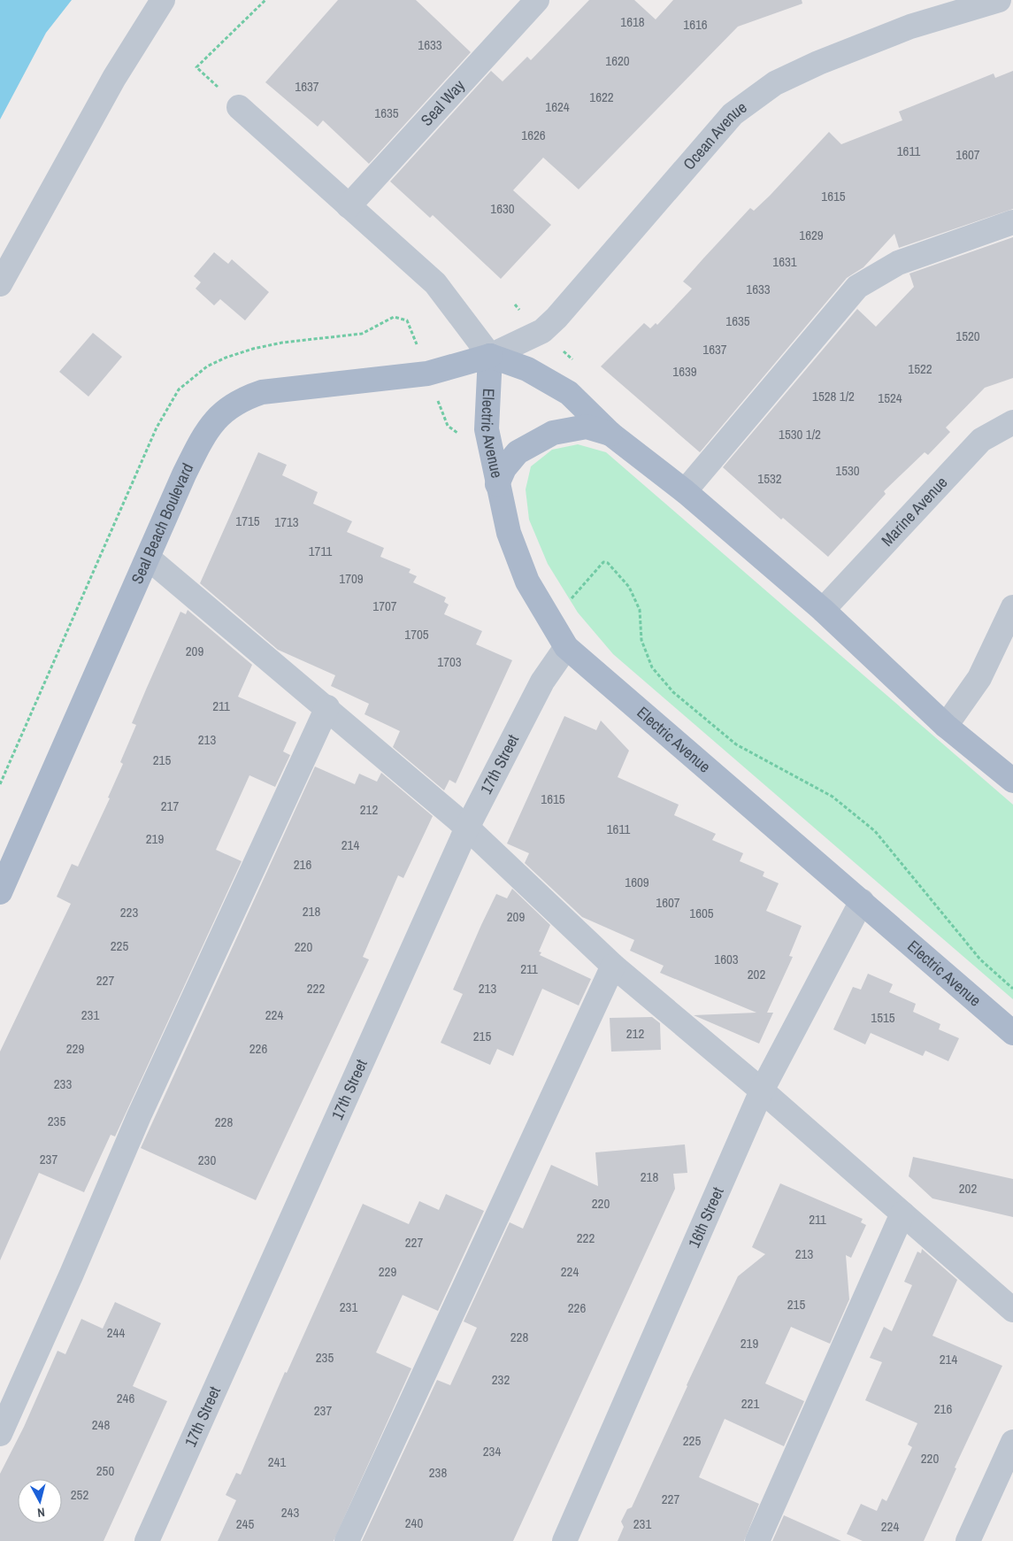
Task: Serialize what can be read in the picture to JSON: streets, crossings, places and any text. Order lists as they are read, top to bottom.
{
  "streets": {
    "main road": ["Electric Avenue", "Seal Beach Boulevard"],
    "street": [
      "Seal Way",
      "Ocean Avenue",
      "Marine Avenue",
      "17th Street",
      "16th Street"
    ]
  },
  "crossings": [
    ["Ocean Avenue", "Electric Avenue"],
    ["Ocean Avenue", "Seal Beach Boulevard"],
    ["Electric Avenue", "Seal Beach Boulevard"],
    ["Electric Avenue", "17th Street"],
    ["Electric Avenue", "16th Street"]
  ],
  "house_numbers": [
    "1618",
    "1616",
    "1633",
    "1620",
    "1637",
    "1622",
    "1624",
    "1635",
    "1626",
    "1611",
    "1607",
    "1615",
    "1630",
    "1629",
    "1631",
    "1633",
    "1635",
    "1520",
    "1637",
    "1522",
    "1639",
    "1528 1/2",
    "1524",
    "1530 1/2",
    "1530",
    "1532",
    "1715",
    "1713",
    "1711",
    "1709",
    "1707",
    "1705",
    "209",
    "1703",
    "211",
    "213",
    "215",
    "1615",
    "217",
    "212",
    "1611",
    "219",
    "214",
    "216",
    "1609",
    "1607",
    "218",
    "223",
    "1605",
    "209",
    "225",
    "220",
    "1603",
    "211",
    "202",
    "227",
    "222",
    "213",
    "231",
    "224",
    "1515",
    "212",
    "215",
    "229",
    "226",
    "233",
    "235",
    "228",
    "237",
    "230",
    "218",
    "202",
    "220",
    "211",
    "222",
    "227",
    "213",
    "229",
    "224",
    "215",
    "231",
    "226",
    "244",
    "228",
    "219",
    "235",
    "214",
    "232",
    "246",
    "221",
    "216",
    "237",
    "248",
    "225",
    "234",
    "220",
    "241",
    "250",
    "238",
    "252",
    "227",
    "243",
    "240",
    "245",
    "231",
    "224"
  ],
  "north": "bottom"
}
